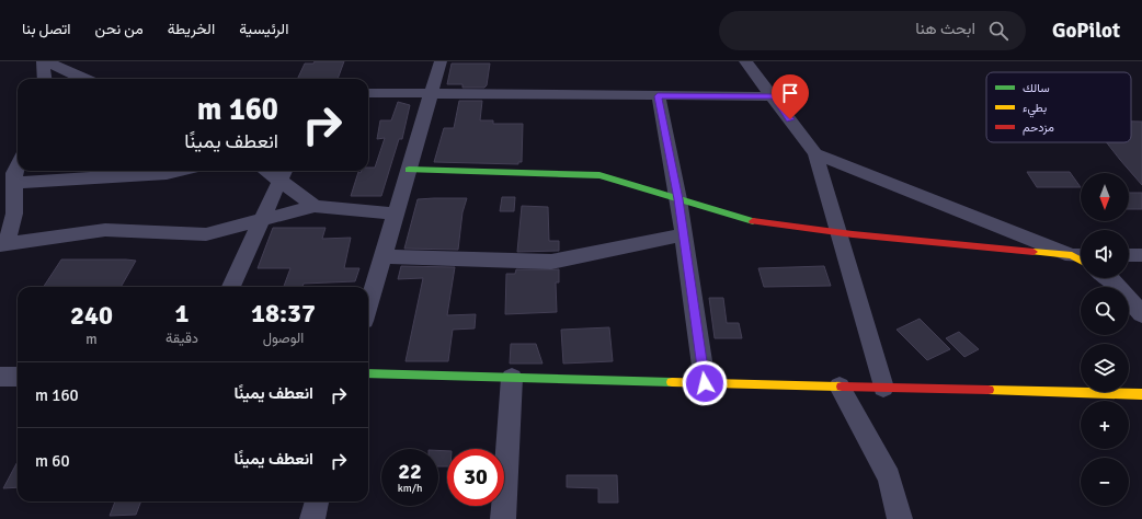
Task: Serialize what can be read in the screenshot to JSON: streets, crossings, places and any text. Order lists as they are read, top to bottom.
{
  "legend": ["سالك", "بطيء", "مزدحم"],
  "north": "bottom",
  "page": {
    "header": "GoPilot",
    "search": "ابحث هنا",
    "nav": [
      "الرئيسية",
      "الخريطة",
      "من نحن",
      "اتصل بنا"
    ],
    "turn": ["160 m", "انعطف يمينًا"],
    "map_buttons": ["+", "−"],
    "eta": [
      "18:37",
      "الوصول",
      "1",
      "دقيقة",
      "240",
      "m"
    ],
    "list": [
      {
        "name": "انعطف يمينًا",
        "value": "160 m"
      },
      {
        "name": "انعطف يمينًا",
        "value": "60 m"
      }
    ],
    "speed": "22 km/h",
    "limit": "30"
  }
}
